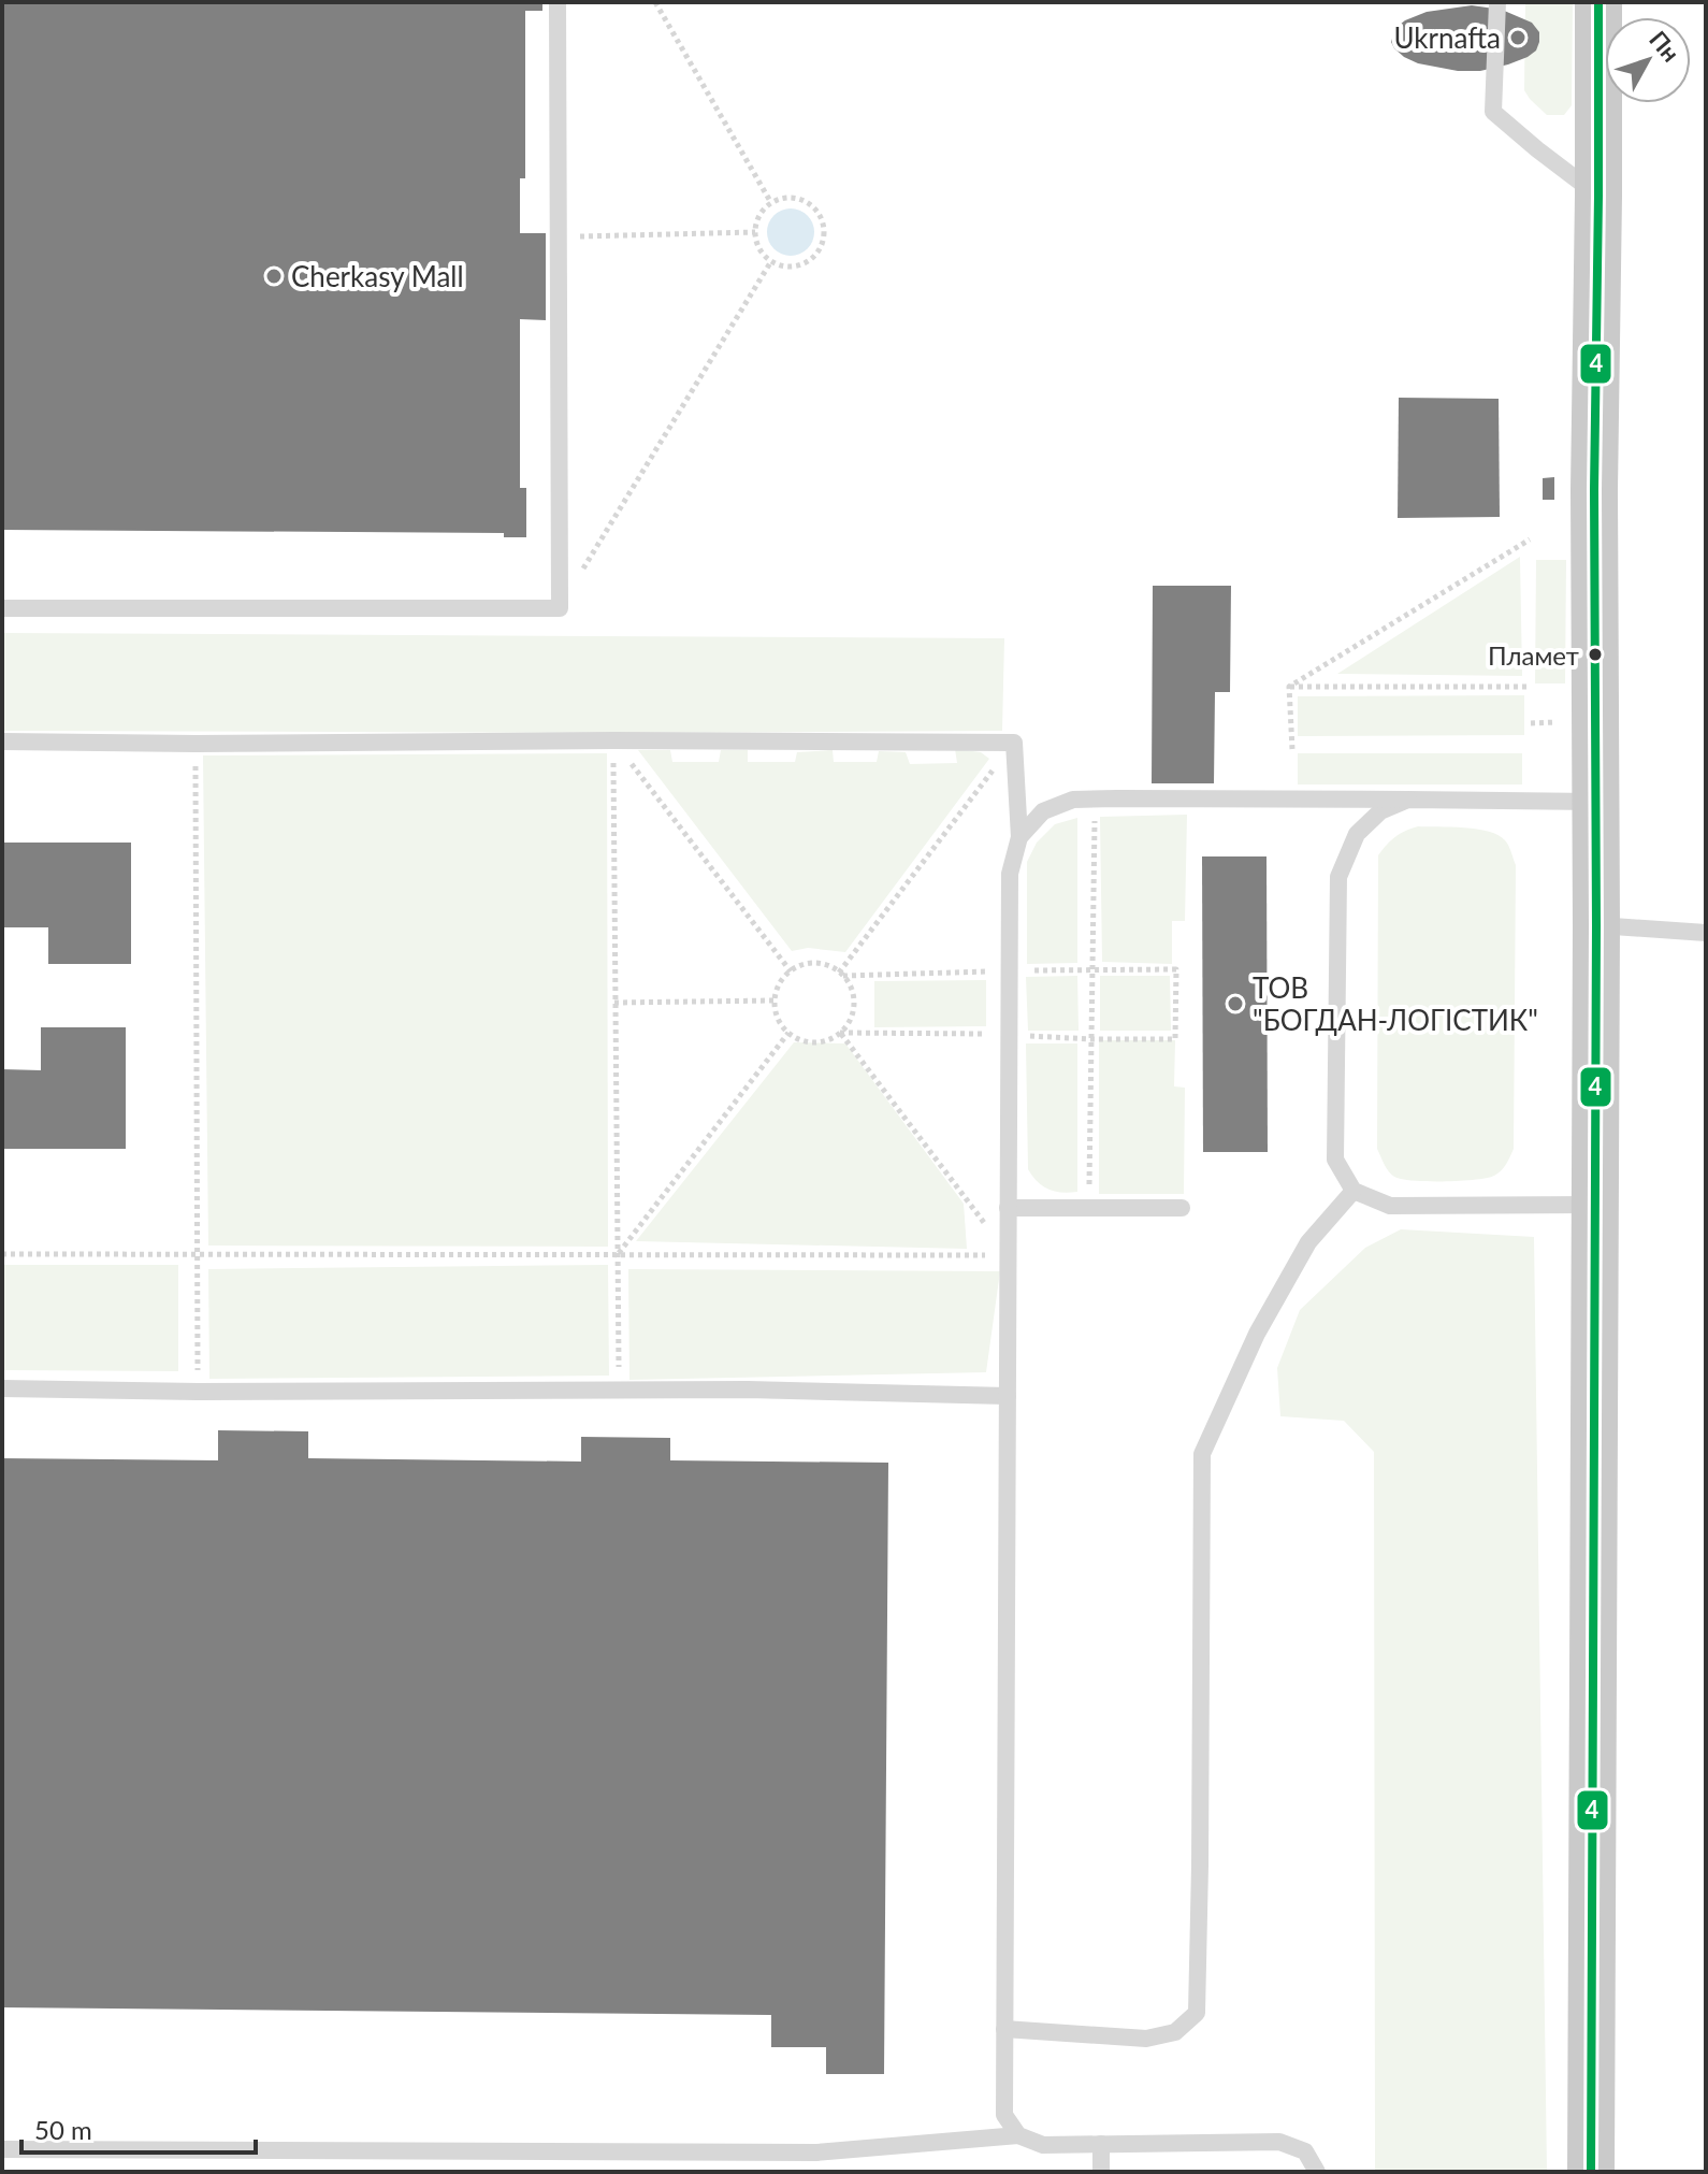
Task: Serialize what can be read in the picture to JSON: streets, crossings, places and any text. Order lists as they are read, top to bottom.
{
  "places": [
    "Ukrnafta",
    "Cherkasy Mall",
    "Пламет",
    "ТОВ \"БОГДАН-ЛОГІСТИК\""
  ],
  "lines": ["transit line 4"],
  "scale_bar": "50 m",
  "north": "top right"
}
